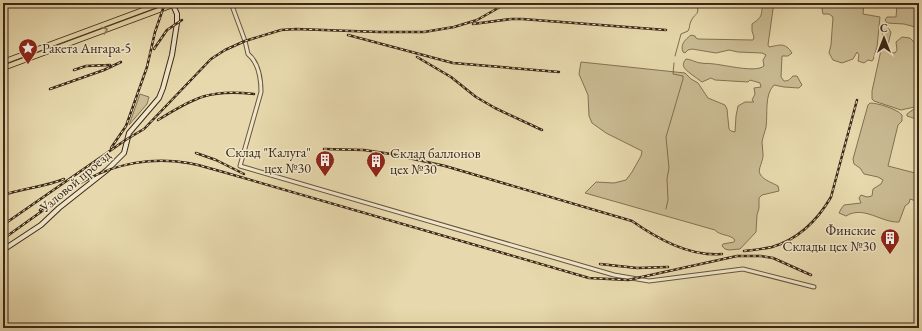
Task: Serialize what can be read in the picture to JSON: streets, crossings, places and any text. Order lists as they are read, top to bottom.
{
  "streets": {
    "street": ["Узловой проезд"]
  },
  "places": {
    "place": ["Ракета Ангара-5"],
    "building": ["Склад \"Калуга\" цех №30", "Склад баллонов цех №30", "Финские Склады цех №30"]
  },
  "north": "top"
}
